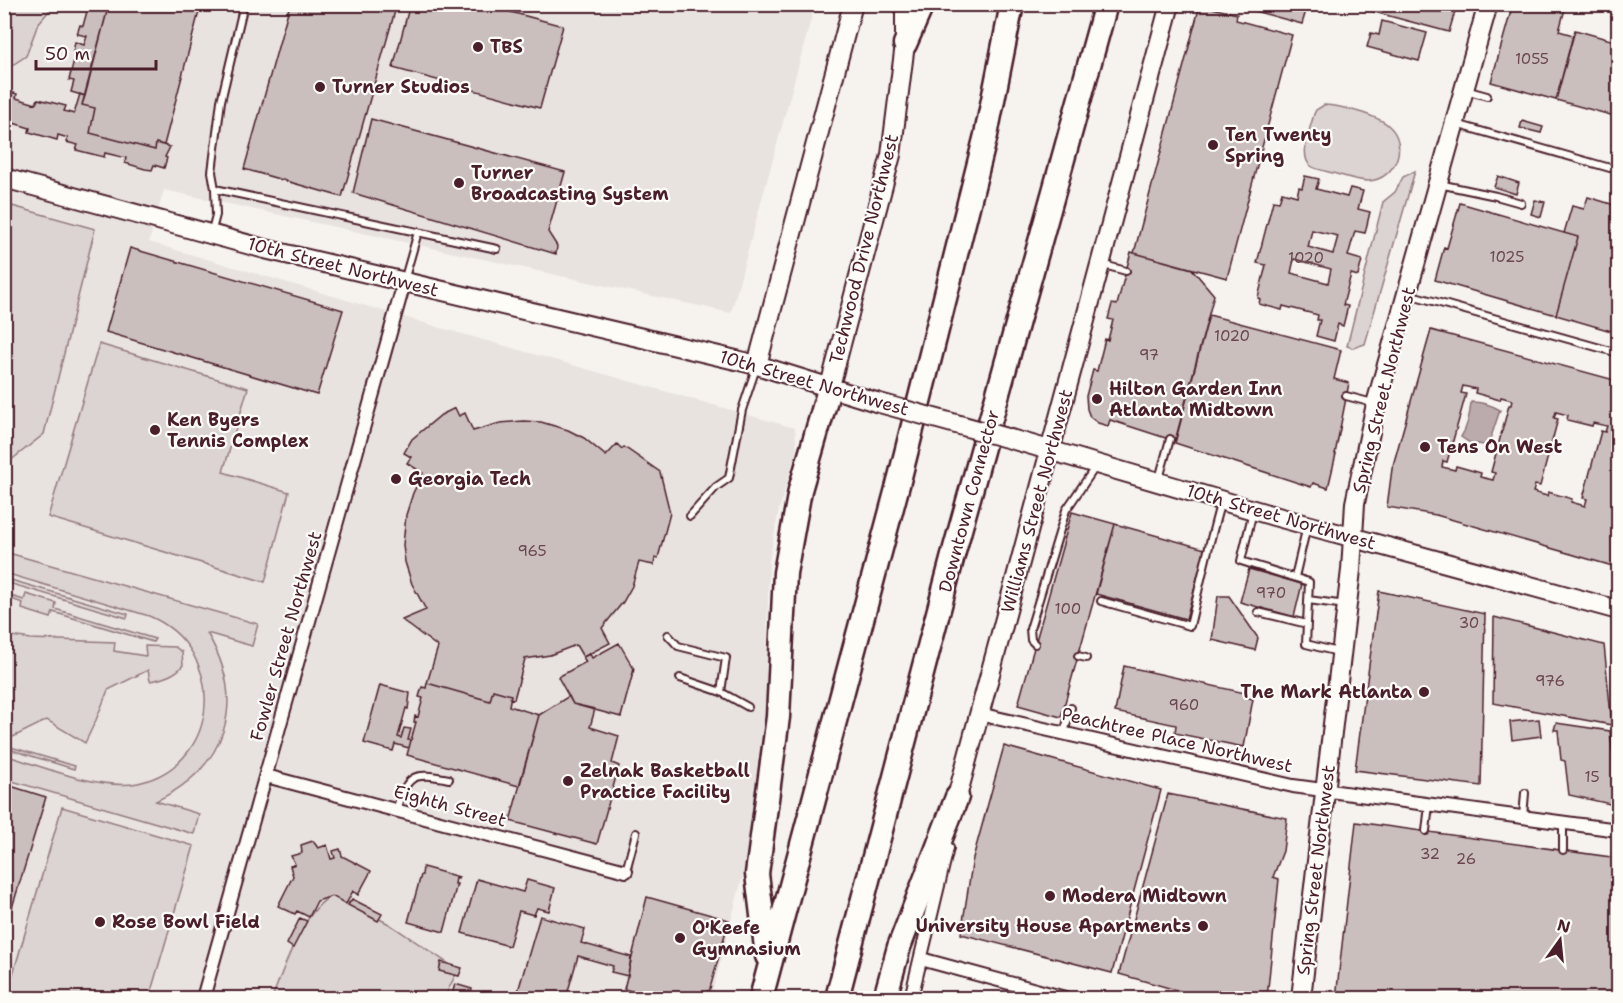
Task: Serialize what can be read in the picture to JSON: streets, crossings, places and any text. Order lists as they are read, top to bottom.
{
  "streets": {
    "highway": ["Downtown Connector"],
    "main road": [
      "Techwood Drive Northwest",
      "10th Street Northwest",
      "Spring Street Northwest",
      "Williams Street Northwest"
    ],
    "street": ["Fowler Street Northwest", "Peachtree Place Northwest", "Eighth Street"]
  },
  "crossings": [
    ["Techwood Drive Northwest", "10th Street Northwest"],
    ["10th Street Northwest", "Spring Street Northwest"],
    ["10th Street Northwest", "Williams Street Northwest"],
    ["10th Street Northwest", "Fowler Street Northwest"],
    ["Spring Street Northwest", "Peachtree Place Northwest"],
    ["Williams Street Northwest", "Peachtree Place Northwest"],
    ["Fowler Street Northwest", "Eighth Street"]
  ],
  "places": [
    "TBS",
    "Turner Studios",
    "Ten Twenty Spring",
    "Turner Broadcasting System",
    "Hilton Garden Inn Atlanta Midtown",
    "Ken Byers Tennis Complex",
    "Tens On West",
    "Georgia Tech",
    "The Mark Atlanta",
    "Zelnak Basketball Practice Facility",
    "Modera Midtown",
    "Rose Bowl Field",
    "University House Apartments",
    "O'Keefe Gymnasium"
  ],
  "house_numbers": [
    "1055",
    "1025",
    "1020",
    "1020",
    "97",
    "965",
    "970",
    "100",
    "30",
    "976",
    "960",
    "15",
    "32",
    "26"
  ],
  "scale_bar": "50 m",
  "north": "top"
}
